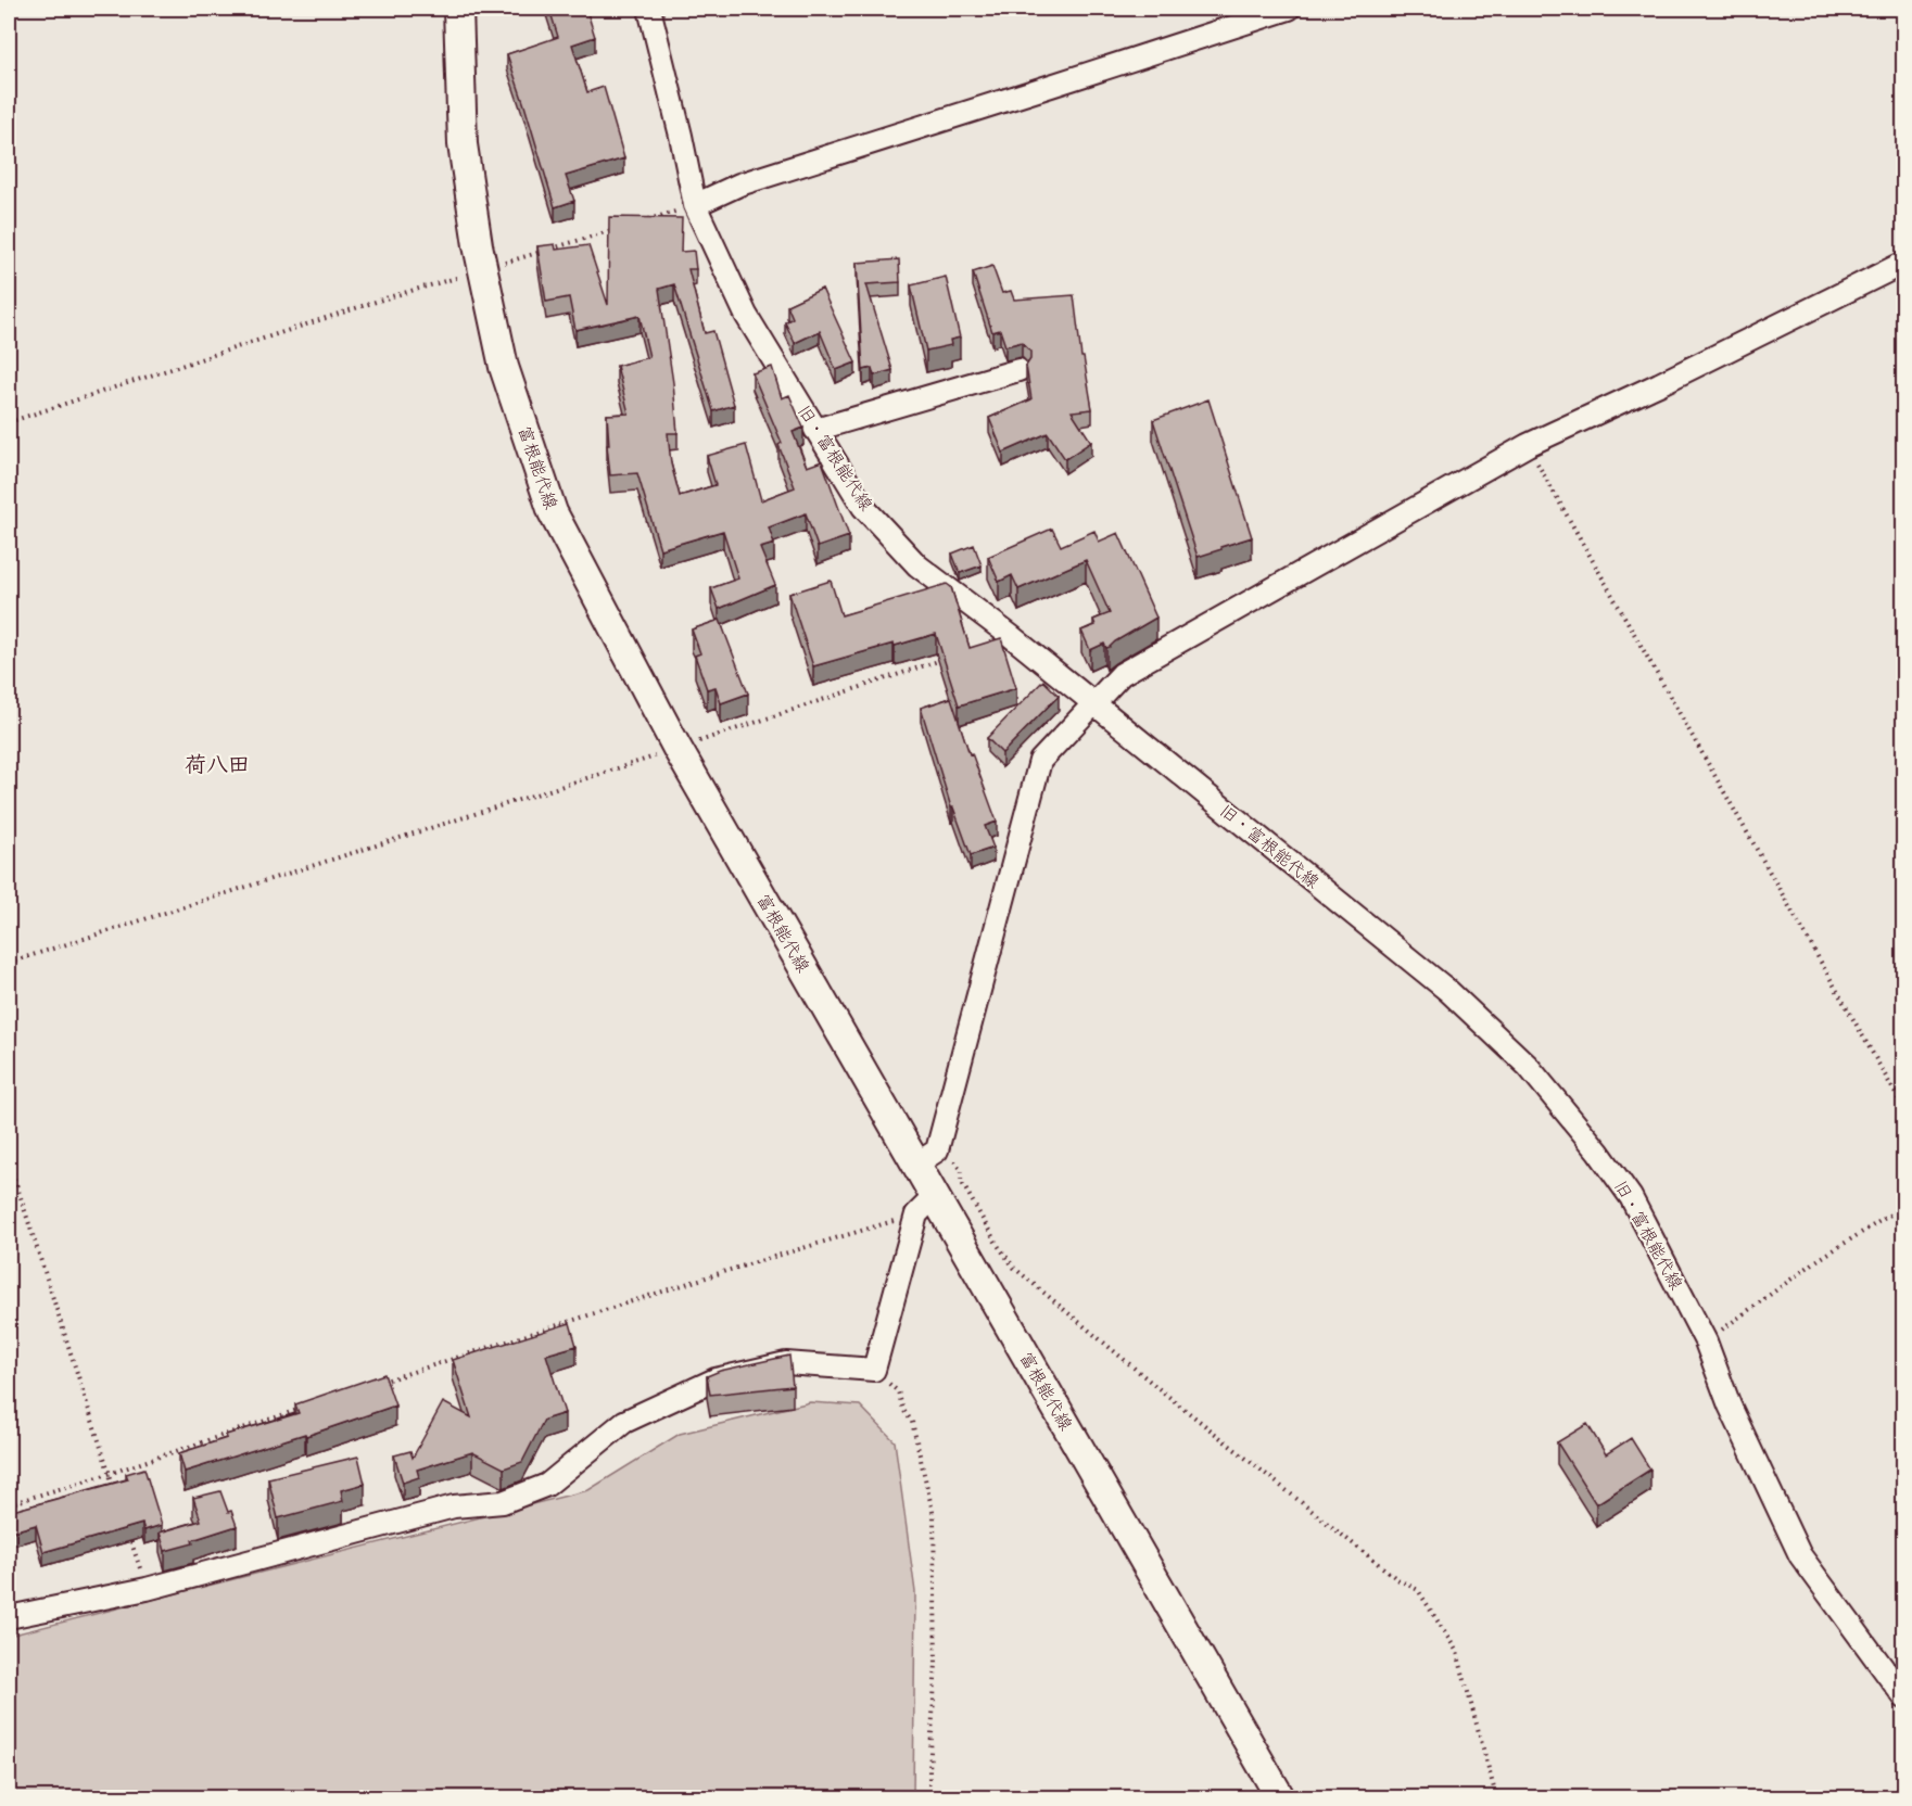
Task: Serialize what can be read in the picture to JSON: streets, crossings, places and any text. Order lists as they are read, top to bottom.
{
  "streets": {
    "main road": ["富根能代線"],
    "street": ["旧・富根能代線"]
  },
  "districts": ["荷八田"]
}
